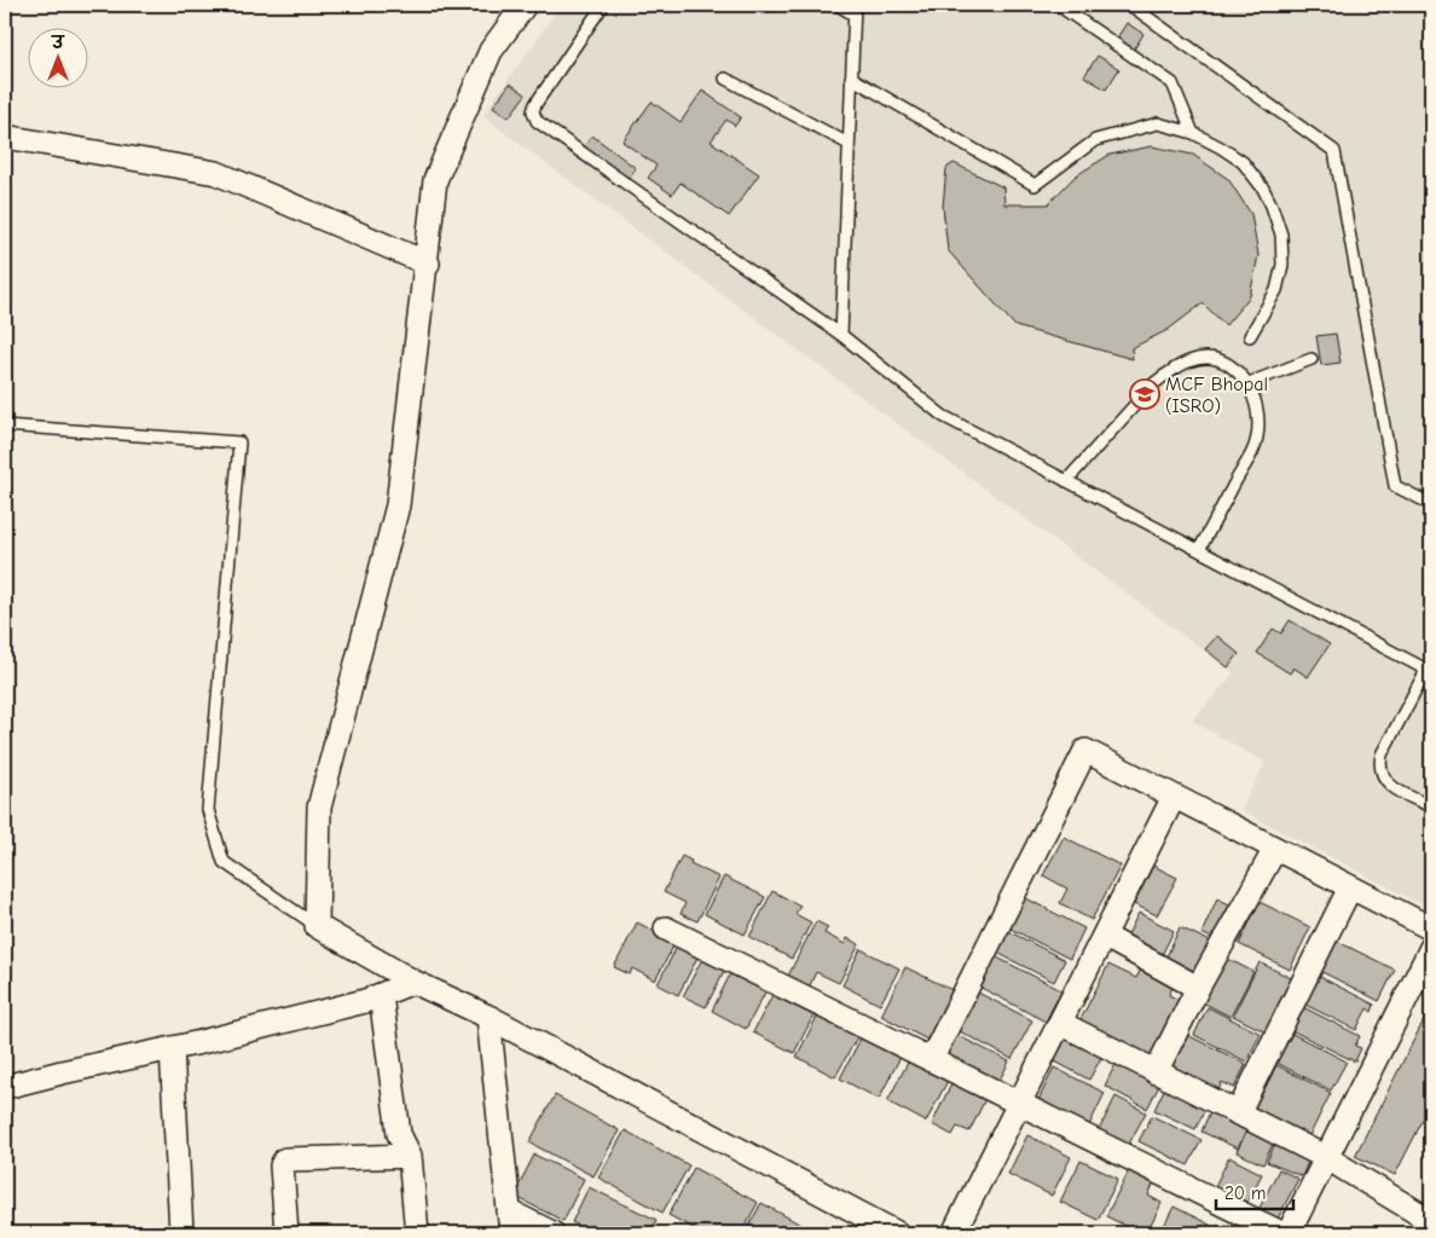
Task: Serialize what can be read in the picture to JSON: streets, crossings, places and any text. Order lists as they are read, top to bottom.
{
  "places": {
    "school or university": ["MCF Bhopal (ISRO)"]
  },
  "scale_bar": "20 m",
  "north": "top"
}
